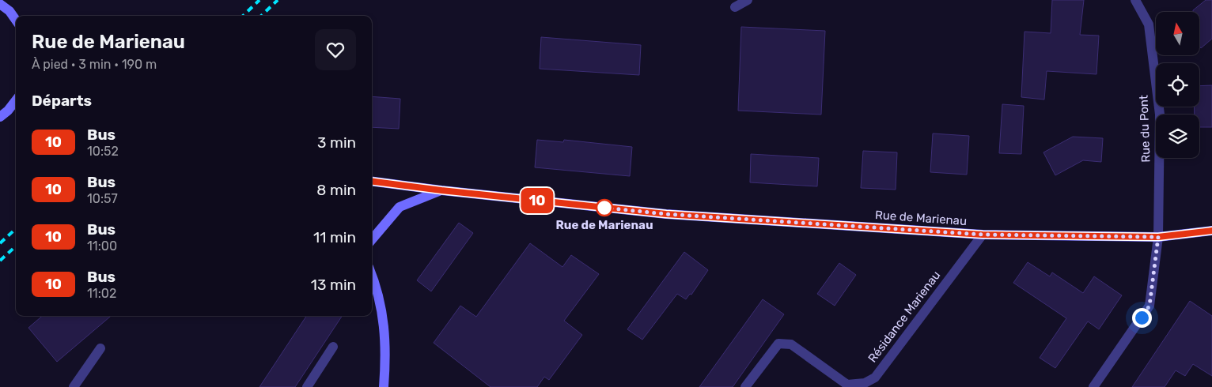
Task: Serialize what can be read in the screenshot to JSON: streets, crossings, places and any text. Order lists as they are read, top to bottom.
{
  "streets": {
    "street": ["Rue du Pont", "Rue de Marienau", "Résidance Marienau"]
  },
  "crossings": [
    ["Rue du Pont", "Rue de Marienau"],
    ["Rue de Marienau", "Résidance Marienau"]
  ],
  "places": ["Rue de Marienau"],
  "lines": ["bus line 10"],
  "north": "top",
  "page": {
    "on_map": "10",
    "heading": [
      ["Rue de Marienau", "À pied · 3 min · 190 m"],
      "Départs"
    ],
    "list": [
      {
        "mark": "10",
        "name": "Bus",
        "note": "10:52",
        "value": "3 min"
      },
      {
        "mark": "10",
        "name": "Bus",
        "note": "10:57",
        "value": "8 min"
      },
      {
        "mark": "10",
        "name": "Bus",
        "note": "11:00",
        "value": "11 min"
      },
      {
        "mark": "10",
        "name": "Bus",
        "note": "11:02",
        "value": "13 min"
      }
    ]
  }
}
